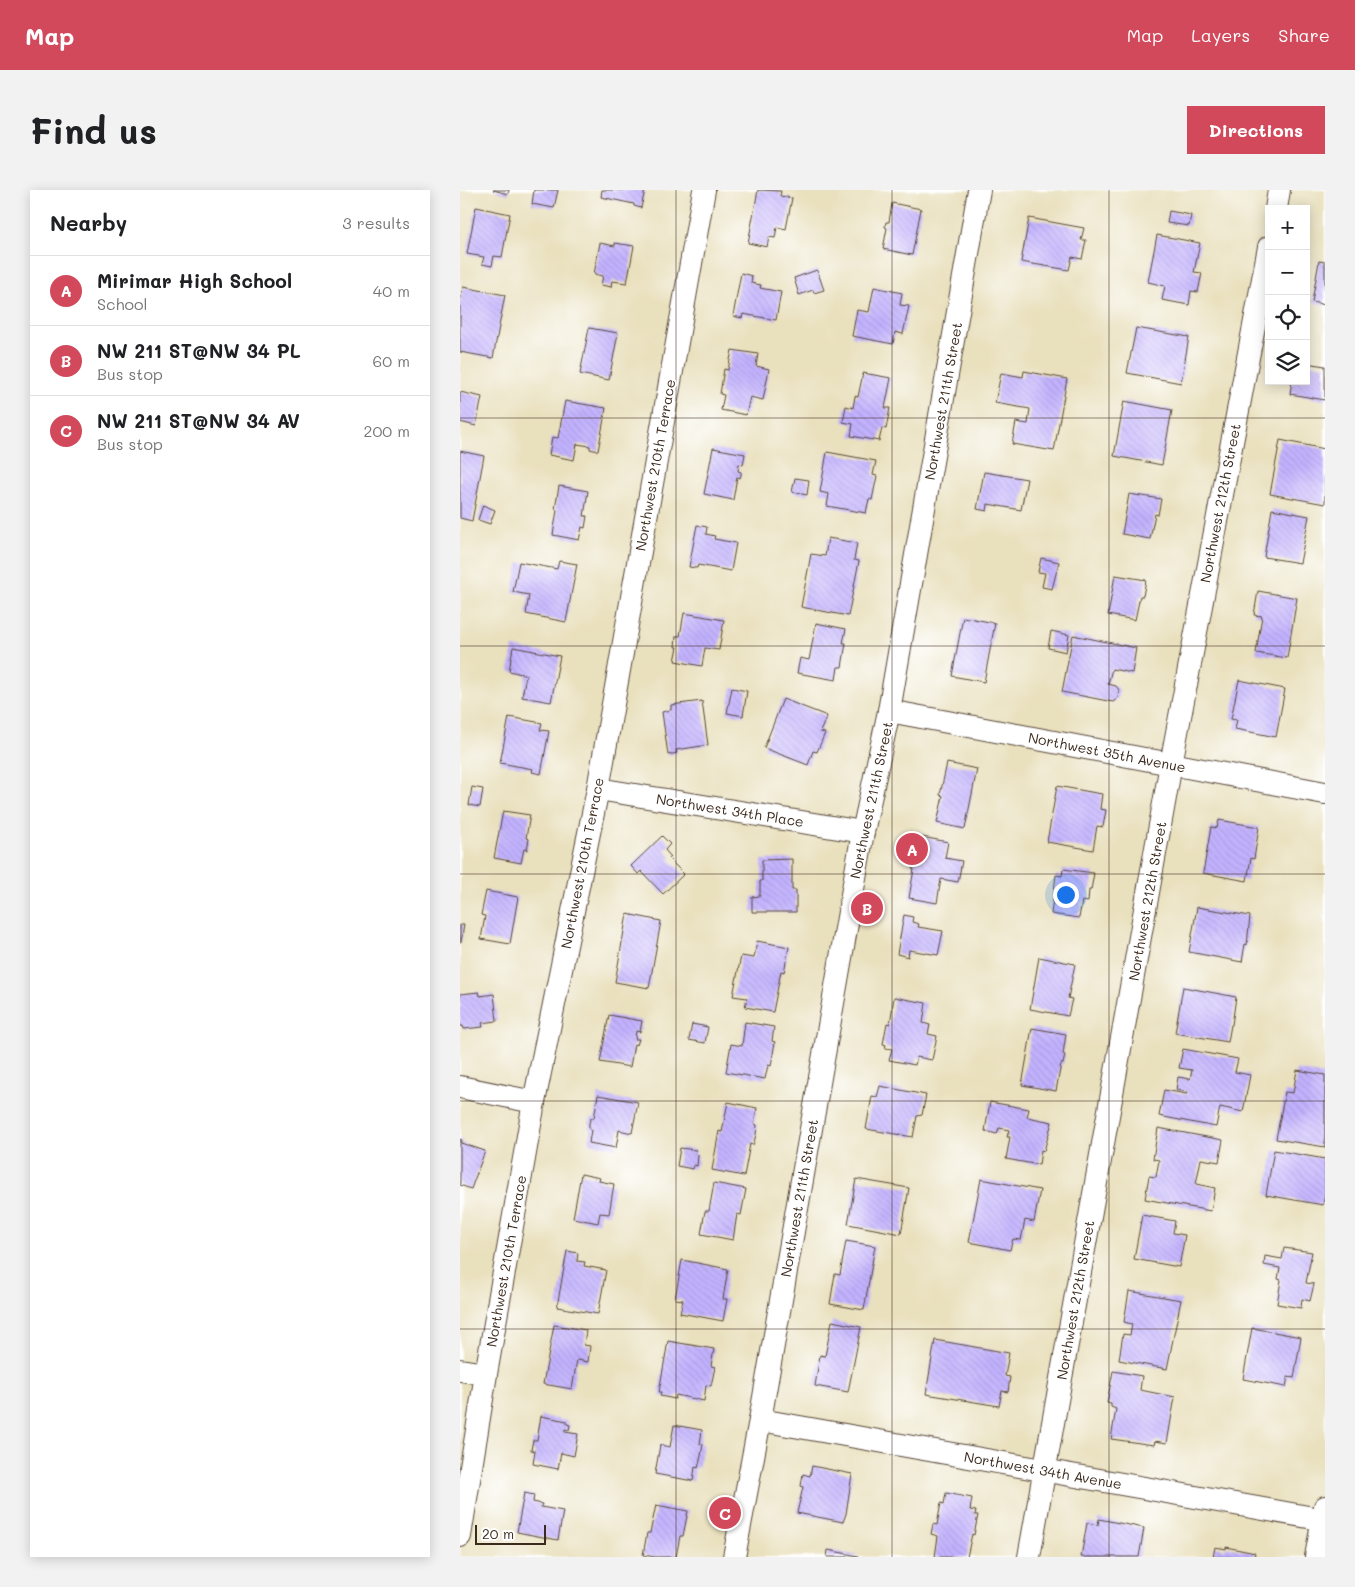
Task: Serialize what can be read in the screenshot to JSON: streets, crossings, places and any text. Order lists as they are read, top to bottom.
{
  "streets": {
    "street": [
      "Northwest 211th Street",
      "Northwest 210th Terrace",
      "Northwest 212th Street",
      "Northwest 35th Avenue",
      "Northwest 34th Place",
      "Northwest 34th Avenue"
    ]
  },
  "crossings": [
    ["Northwest 211th Street", "Northwest 35th Avenue"],
    ["Northwest 211th Street", "Northwest 34th Place"],
    ["Northwest 211th Street", "Northwest 34th Avenue"],
    ["Northwest 210th Terrace", "Northwest 34th Place"],
    ["Northwest 212th Street", "Northwest 35th Avenue"],
    ["Northwest 212th Street", "Northwest 34th Avenue"]
  ],
  "scale_bar": "20 m",
  "page": {
    "header": "Map",
    "nav": ["Map", "Layers", "Share"],
    "buttons": "Directions",
    "title": "Find us",
    "heading": ["Nearby", "3 results"],
    "map_buttons": ["+", "−"],
    "list": [
      {
        "mark": "A",
        "name": "Mirimar High School",
        "note": "School",
        "value": "40 m"
      },
      {
        "mark": "B",
        "name": "NW 211 ST@NW 34 PL",
        "note": "Bus stop",
        "value": "60 m"
      },
      {
        "mark": "C",
        "name": "NW 211 ST@NW 34 AV",
        "note": "Bus stop",
        "value": "200 m"
      }
    ],
    "pins": ["A", "B", "C"],
    "scale": "20 m"
  }
}
